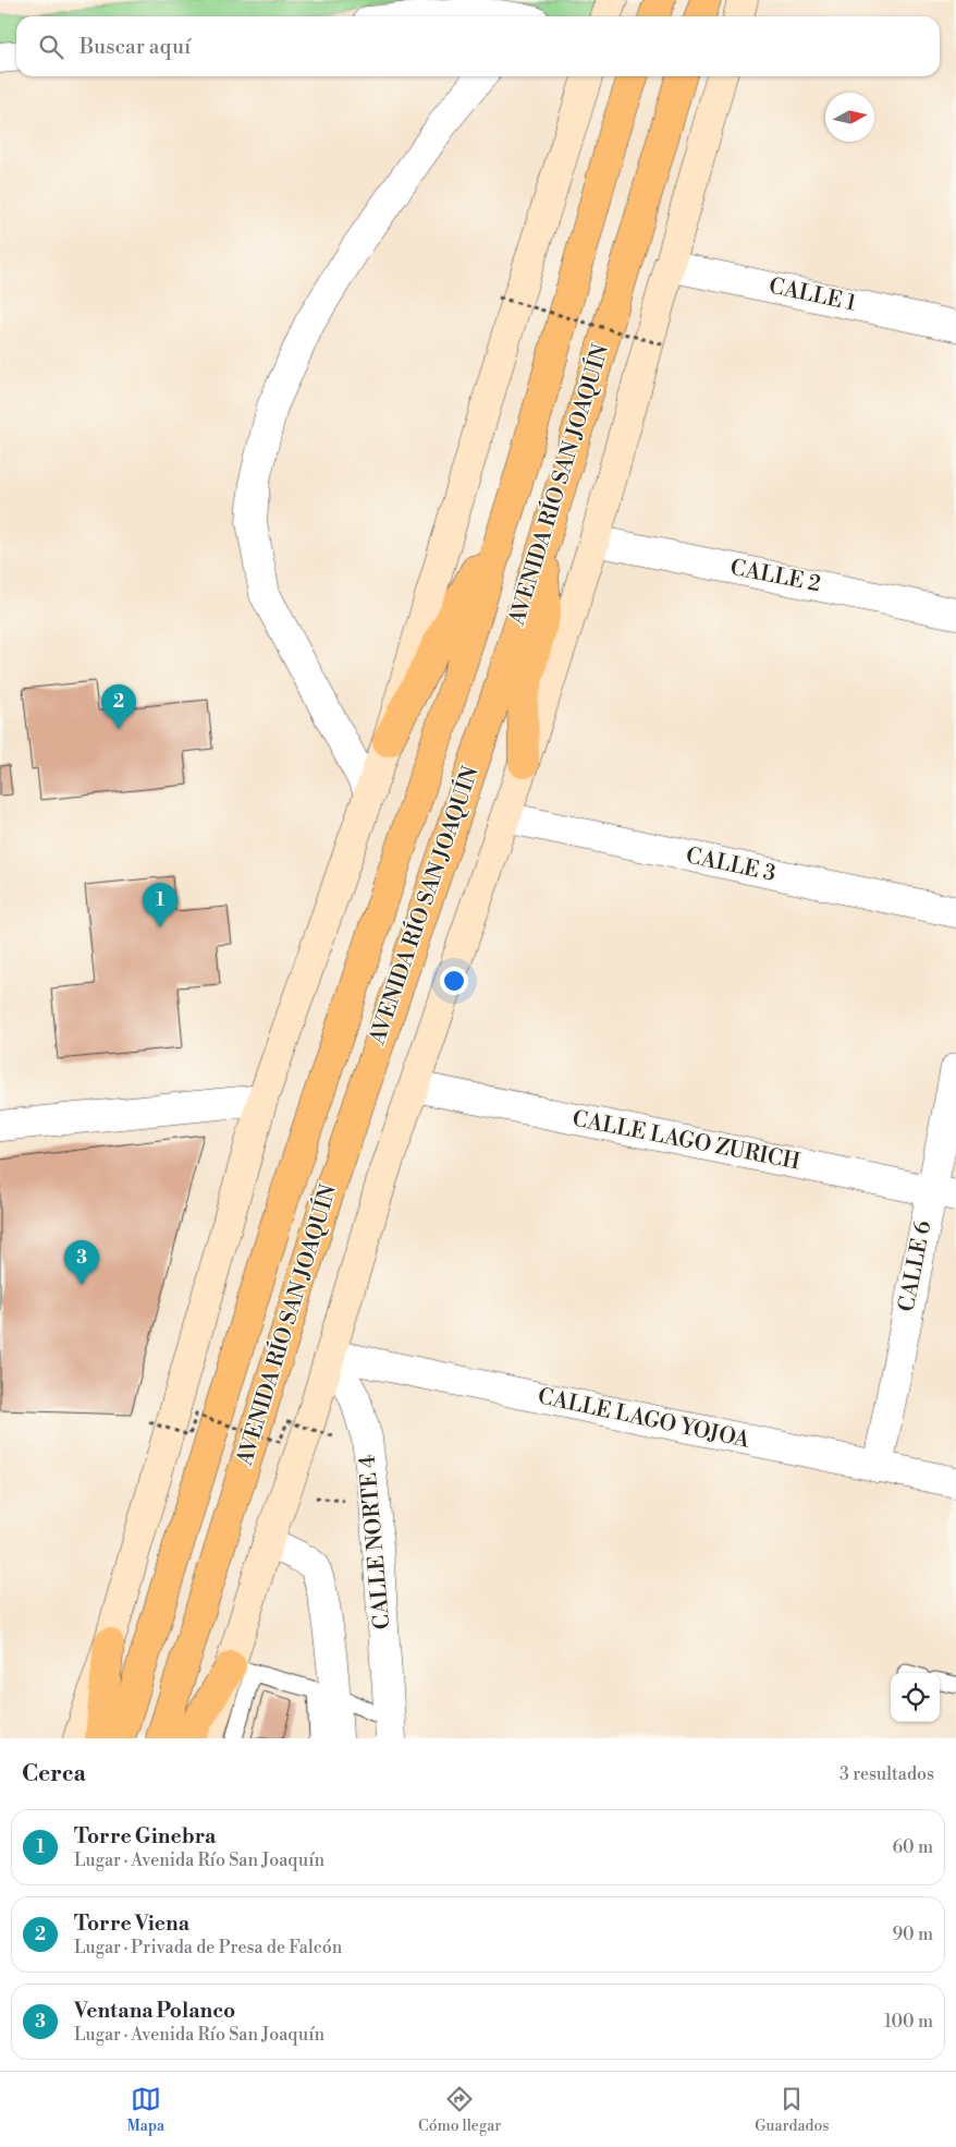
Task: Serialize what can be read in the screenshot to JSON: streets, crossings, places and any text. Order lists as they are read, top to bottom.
{
  "streets": {
    "highway": ["AVENIDA RÍO SAN JOAQUÍN"],
    "street": [
      "CALLE 1",
      "CALLE 2",
      "CALLE 3",
      "CALLE LAGO ZURICH",
      "CALLE 6",
      "CALLE LAGO YOJOA",
      "CALLE NORTE 4"
    ]
  },
  "crossings": [
    ["CALLE 1", "AVENIDA RÍO SAN JOAQUÍN"],
    ["AVENIDA RÍO SAN JOAQUÍN", "CALLE 2"],
    ["AVENIDA RÍO SAN JOAQUÍN", "CALLE 3"],
    ["AVENIDA RÍO SAN JOAQUÍN", "CALLE LAGO ZURICH"],
    ["AVENIDA RÍO SAN JOAQUÍN", "CALLE LAGO YOJOA"],
    ["AVENIDA RÍO SAN JOAQUÍN", "CALLE NORTE 4"],
    ["CALLE LAGO ZURICH", "CALLE 6"],
    ["CALLE 6", "CALLE LAGO YOJOA"],
    ["CALLE LAGO YOJOA", "CALLE NORTE 4"]
  ],
  "north": "right",
  "page": {
    "search": "Buscar aquí",
    "pins": ["2", "1", "3"],
    "heading": ["Cerca", "3 resultados"],
    "list": [
      {
        "mark": "1",
        "name": "Torre Ginebra",
        "note": "Lugar · Avenida Río San Joaquín",
        "value": "60 m"
      },
      {
        "mark": "2",
        "name": "Torre Viena",
        "note": "Lugar · Privada de Presa de Falcón",
        "value": "90 m"
      },
      {
        "mark": "3",
        "name": "Ventana Polanco",
        "note": "Lugar · Avenida Río San Joaquín",
        "value": "100 m"
      }
    ],
    "nav": ["Mapa", "Cómo llegar", "Guardados"]
  }
}
